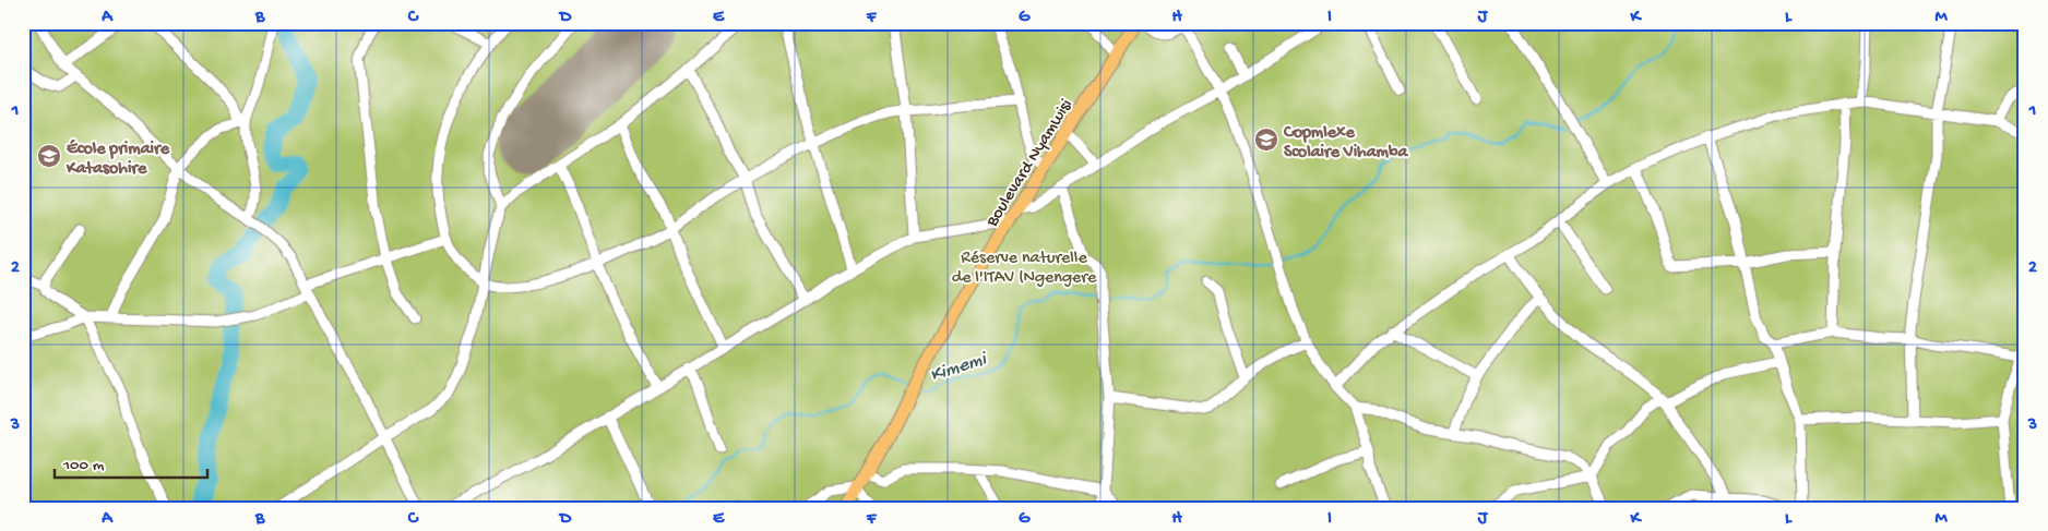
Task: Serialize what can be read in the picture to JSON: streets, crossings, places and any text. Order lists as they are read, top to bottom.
{
  "streets": {
    "main road": ["Boulevard Nyamwisi"]
  },
  "water": ["Kimemi"],
  "parks": ["Réserve naturelle de l'ITAV (Ngengere"],
  "places": {
    "school or university": ["Copmlexe Scolaire Vihamba", "École primaire Katasohire"]
  },
  "scale_bar": "100 m",
  "grid": {
    "columns": [
      "A",
      "B",
      "C",
      "D",
      "E",
      "F",
      "G",
      "H",
      "I",
      "J",
      "K",
      "L",
      "M"
    ],
    "rows": ["1", "2", "3"]
  }
}
